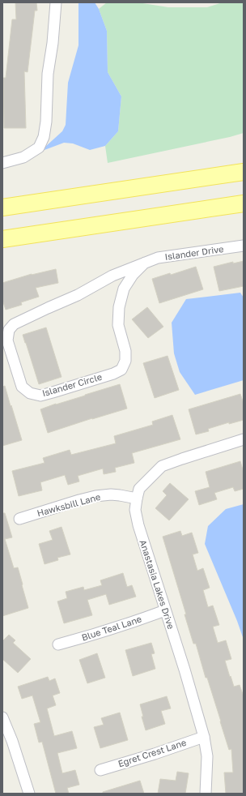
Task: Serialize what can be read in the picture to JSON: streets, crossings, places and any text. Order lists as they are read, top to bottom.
{
  "streets": {
    "street": [
      "Islander Drive",
      "Islander Circle",
      "Hawksbill Lane",
      "Anastasia Lakes Drive",
      "Blue Teal Lane",
      "Egret Crest Lane"
    ]
  },
  "crossings": [
    ["Islander Drive", "Islander Circle"],
    ["Hawksbill Lane", "Anastasia Lakes Drive"],
    ["Anastasia Lakes Drive", "Blue Teal Lane"],
    ["Anastasia Lakes Drive", "Egret Crest Lane"]
  ]
}
